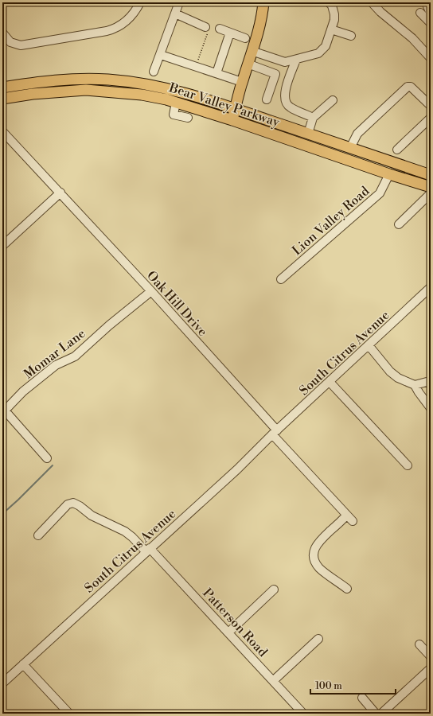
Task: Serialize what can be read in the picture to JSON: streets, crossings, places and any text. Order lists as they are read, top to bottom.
{
  "streets": {
    "main road": ["Bear Valley Parkway"],
    "street": [
      "Lion Valley Road",
      "Oak Hill Drive",
      "South Citrus Avenue",
      "Momar Lane",
      "Patterson Road"
    ]
  },
  "crossings": [
    ["Bear Valley Parkway", "Lion Valley Road"],
    ["Oak Hill Drive", "South Citrus Avenue"],
    ["Oak Hill Drive", "Momar Lane"],
    ["South Citrus Avenue", "Patterson Road"]
  ],
  "scale_bar": "100 m"
}
